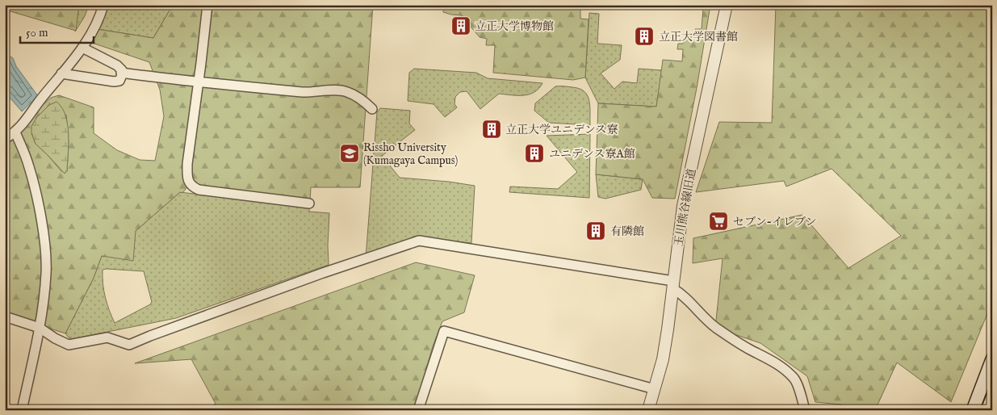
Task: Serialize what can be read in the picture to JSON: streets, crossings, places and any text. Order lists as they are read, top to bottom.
{
  "streets": {
    "street": ["玉川熊谷線旧道"]
  },
  "places": {
    "building": [
      "立正大学博物館",
      "立正大学図書館",
      "立正大学ユニデンス寮",
      "ユニデンス寮A館",
      "有隣館"
    ],
    "school or university": ["Rissho University (Kumagaya Campus)"],
    "supermarket": ["セブン-イレブン"]
  },
  "scale_bar": "50 m"
}
